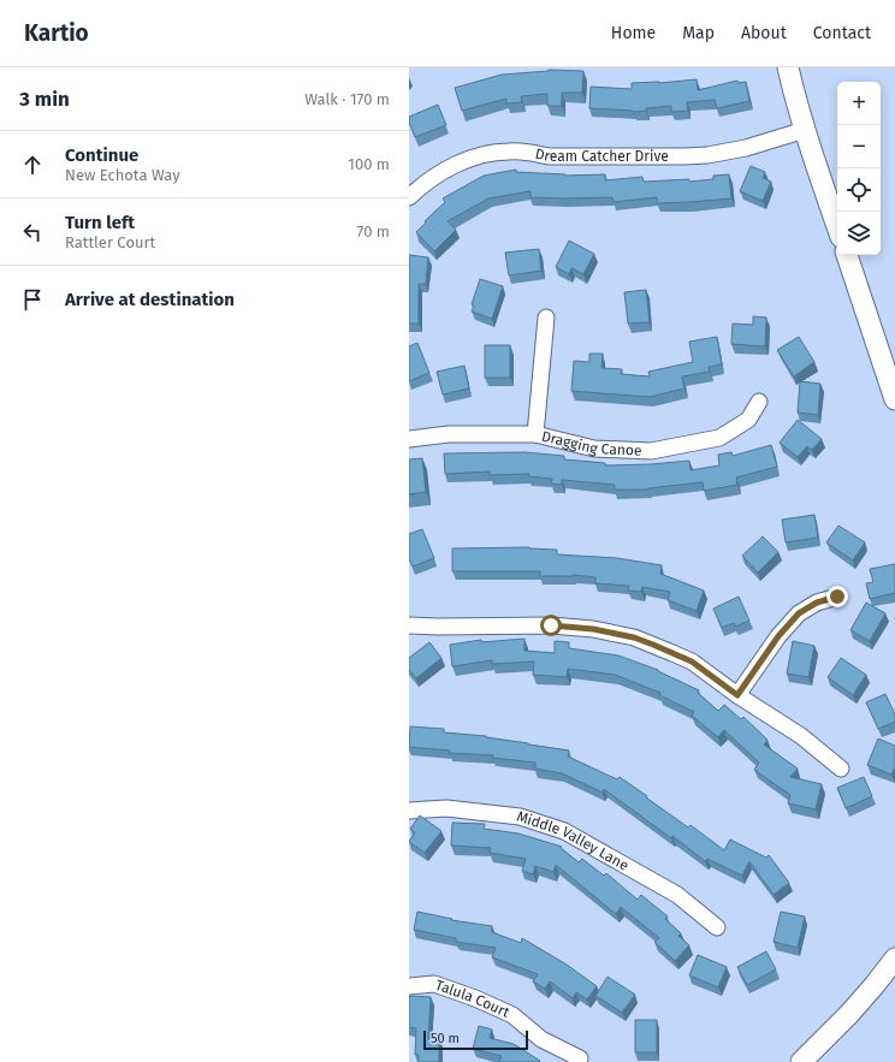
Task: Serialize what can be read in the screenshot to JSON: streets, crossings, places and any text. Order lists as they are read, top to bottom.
{
  "streets": {
    "street": [
      "Dream Catcher Drive",
      "Dragging Canoe",
      "Middle Valley Lane",
      "Talula Court"
    ]
  },
  "scale_bar": "50 m",
  "page": {
    "header": "Kartio",
    "nav": [
      "Home",
      "Map",
      "About",
      "Contact"
    ],
    "heading": ["3 min", "Walk · 170 m"],
    "map_buttons": ["+", "−"],
    "list": [
      ["Continue", "New Echota Way", "100 m"],
      ["Turn left", "Rattler Court", "70 m"],
      "Arrive at destination"
    ],
    "scale": "50 m"
  }
}
